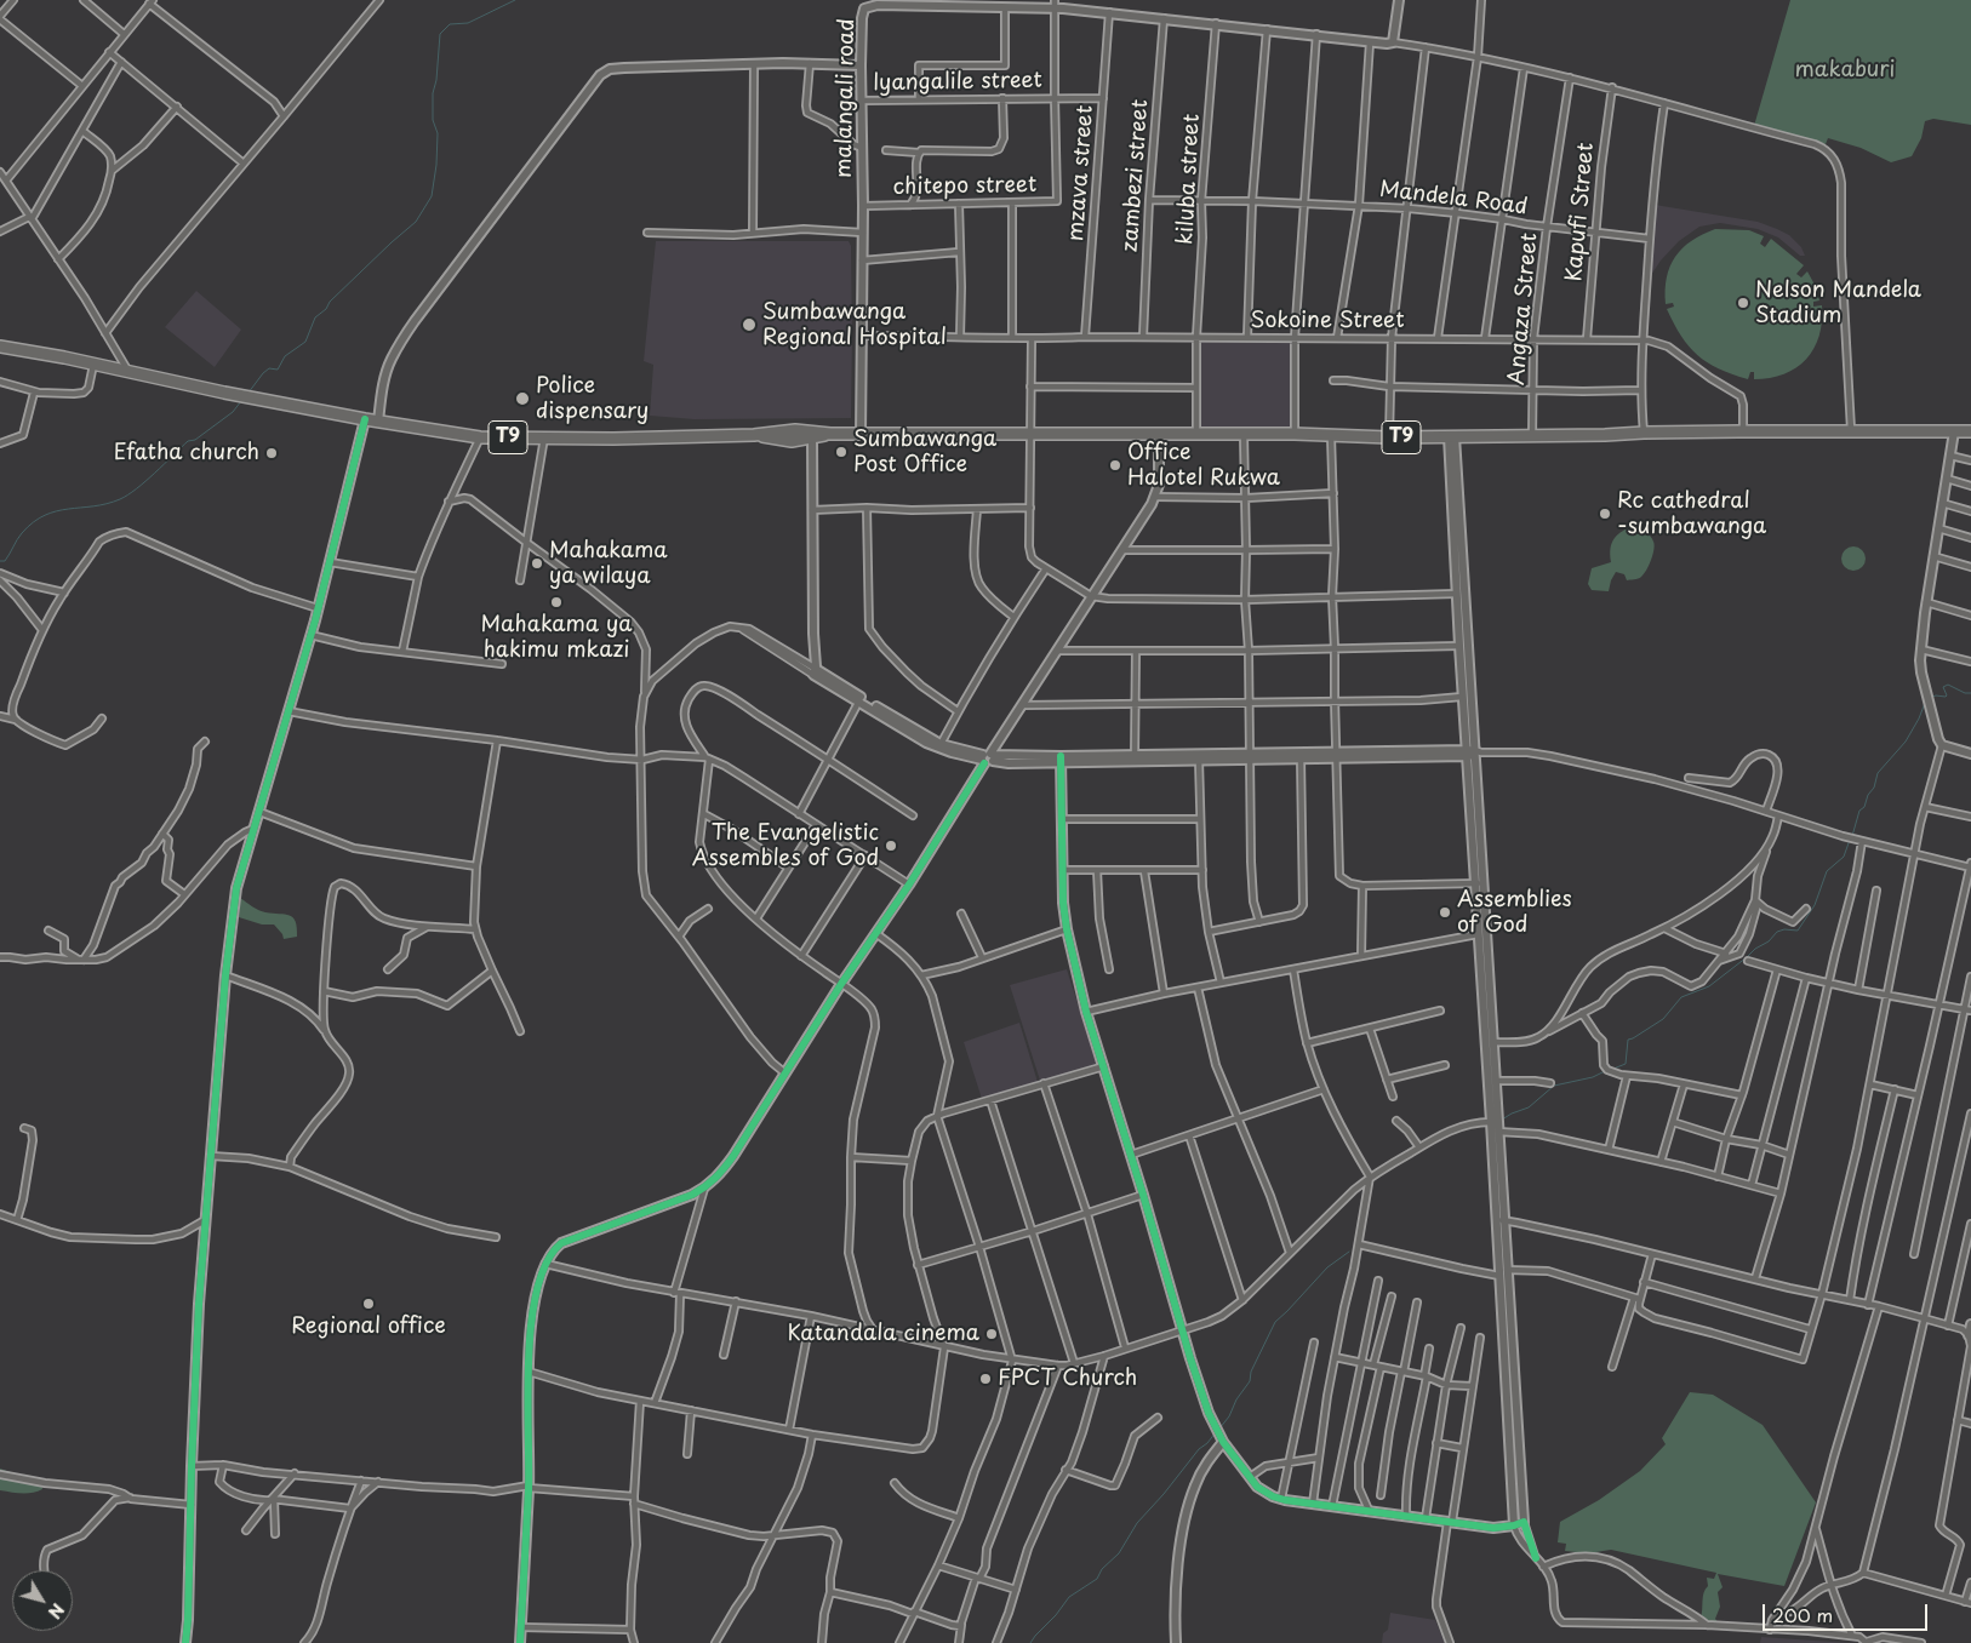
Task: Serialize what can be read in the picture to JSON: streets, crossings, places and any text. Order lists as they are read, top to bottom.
{
  "streets": {
    "highway": ["T9"],
    "street": [
      "lyangalile street",
      "malangali road",
      "mzava street",
      "zambezi street",
      "kiluba street",
      "chitepo street",
      "Mandela Road",
      "Kapufi Street",
      "Angaza Street",
      "Sokoine Street"
    ]
  },
  "crossings": [
    ["lyangalile street", "malangali road"],
    ["lyangalile street", "mzava street"],
    ["lyangalile street", "chitepo street"],
    ["malangali road", "mzava street"],
    ["malangali road", "zambezi street"],
    ["malangali road", "kiluba street"],
    ["malangali road", "chitepo street"],
    ["malangali road", "Sokoine Street"],
    ["malangali road", "T9"],
    ["mzava street", "Sokoine Street"],
    ["zambezi street", "Sokoine Street"],
    ["kiluba street", "Sokoine Street"],
    ["kiluba street", "T9"],
    ["Mandela Road", "Kapufi Street"],
    ["Mandela Road", "Angaza Street"],
    ["Kapufi Street", "Sokoine Street"],
    ["Angaza Street", "Sokoine Street"],
    ["Angaza Street", "T9"],
    ["Sokoine Street", "T9"]
  ],
  "parks": ["makaburi"],
  "places": [
    "Nelson Mandela Stadium",
    "Sumbawanga Regional Hospital",
    "Police dispensary",
    "Sumbawanga Post Office",
    "Efatha church",
    "Office Halotel Rukwa",
    "Rc cathedral -sumbawanga",
    "Mahakama ya wilaya",
    "Mahakama ya hakimu mkazi",
    "The Evangelistic Assembles of God",
    "Assemblies of God",
    "Regional office",
    "Katandala cinema",
    "FPCT Church"
  ],
  "scale_bar": "200 m",
  "north": "bottom right"
}
